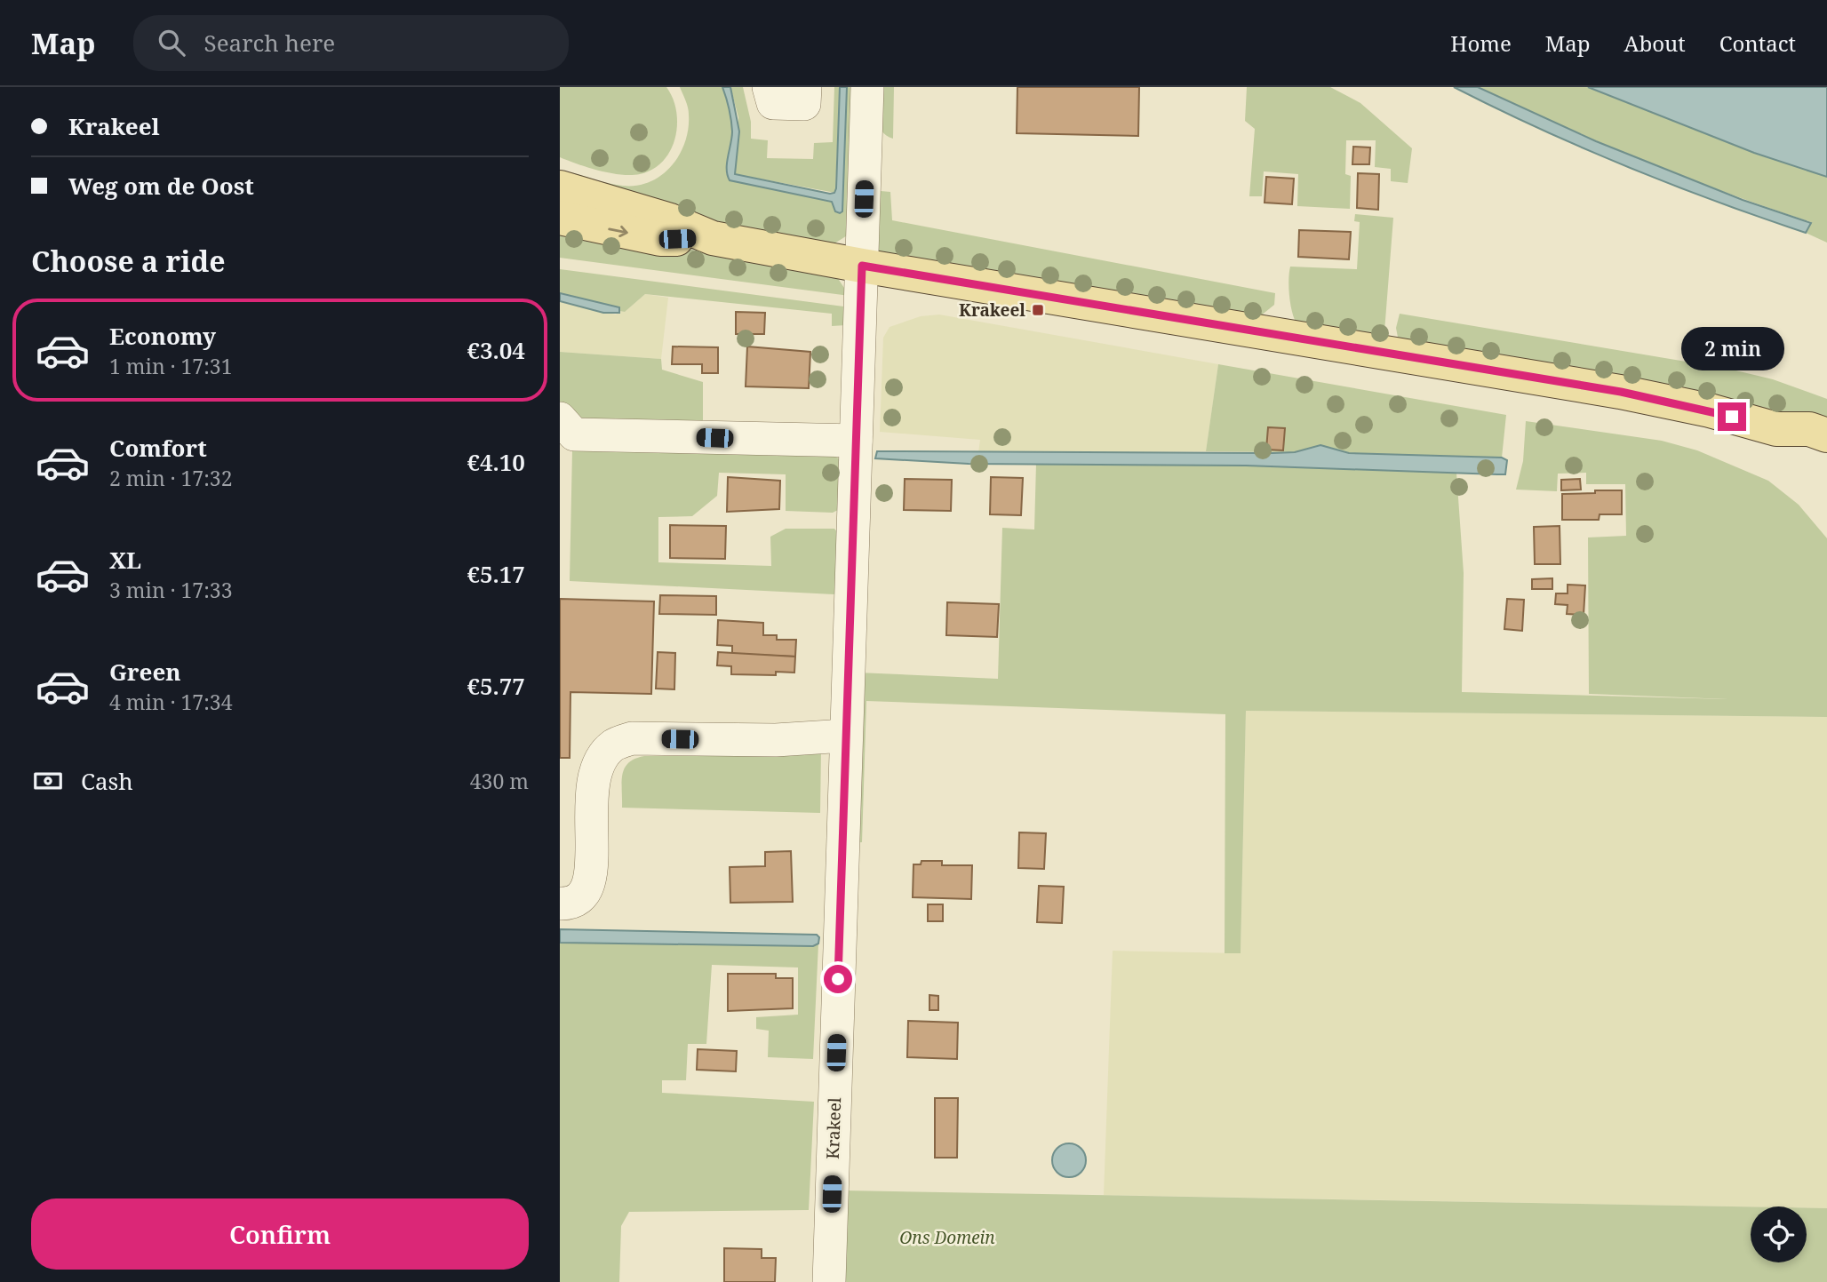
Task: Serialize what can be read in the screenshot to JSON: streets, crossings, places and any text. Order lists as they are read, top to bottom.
{
  "streets": {
    "street": ["Krakeel"]
  },
  "parks": ["Ons Domein"],
  "places": {
    "transit": ["Krakeel"]
  },
  "page": {
    "header": "Map",
    "search": "Search here",
    "nav": [
      "Home",
      "Map",
      "About",
      "Contact"
    ],
    "banner": ["Krakeel", "Weg om de Oost"],
    "heading": "Choose a ride",
    "list": [
      {
        "name": "Economy",
        "note": "1 min · 17:31",
        "value": "€3.04"
      },
      {
        "name": "Comfort",
        "note": "2 min · 17:32",
        "value": "€4.10"
      },
      {
        "name": "XL",
        "note": "3 min · 17:33",
        "value": "€5.17"
      },
      {
        "name": "Green",
        "note": "4 min · 17:34",
        "value": "€5.77"
      }
    ],
    "bubble": "2 min",
    "pay": ["Cash", "430 m"],
    "buttons": "Confirm"
  }
}
